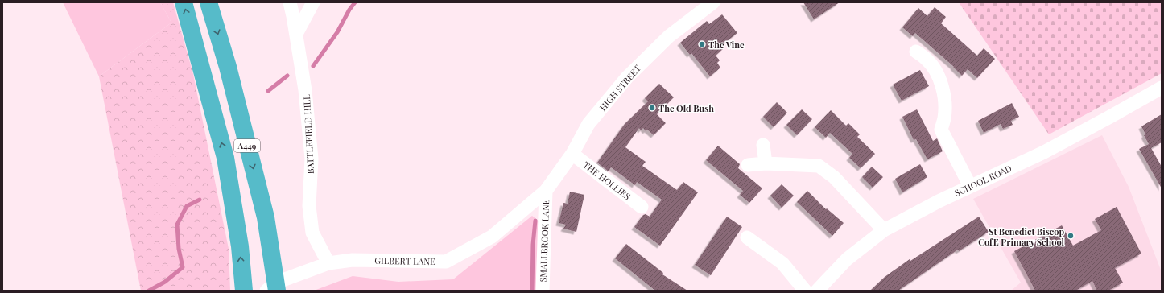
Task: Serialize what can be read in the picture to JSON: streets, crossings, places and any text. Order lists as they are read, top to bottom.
{
  "streets": {
    "highway": ["A449"],
    "street": [
      "HIGH STREET",
      "BATTLEFIELD HILL",
      "THE HOLLIES",
      "SCHOOL ROAD",
      "SMALLBROOK LANE",
      "GILBERT LANE"
    ]
  },
  "crossings": [
    ["HIGH STREET", "THE HOLLIES"],
    ["HIGH STREET", "SMALLBROOK LANE"],
    ["HIGH STREET", "GILBERT LANE"],
    ["BATTLEFIELD HILL", "GILBERT LANE"],
    ["A449", "GILBERT LANE"],
    ["SMALLBROOK LANE", "GILBERT LANE"]
  ],
  "places": ["The Vine", "The Old Bush", "St Benedict Biscop CofE Primary School"]
}
